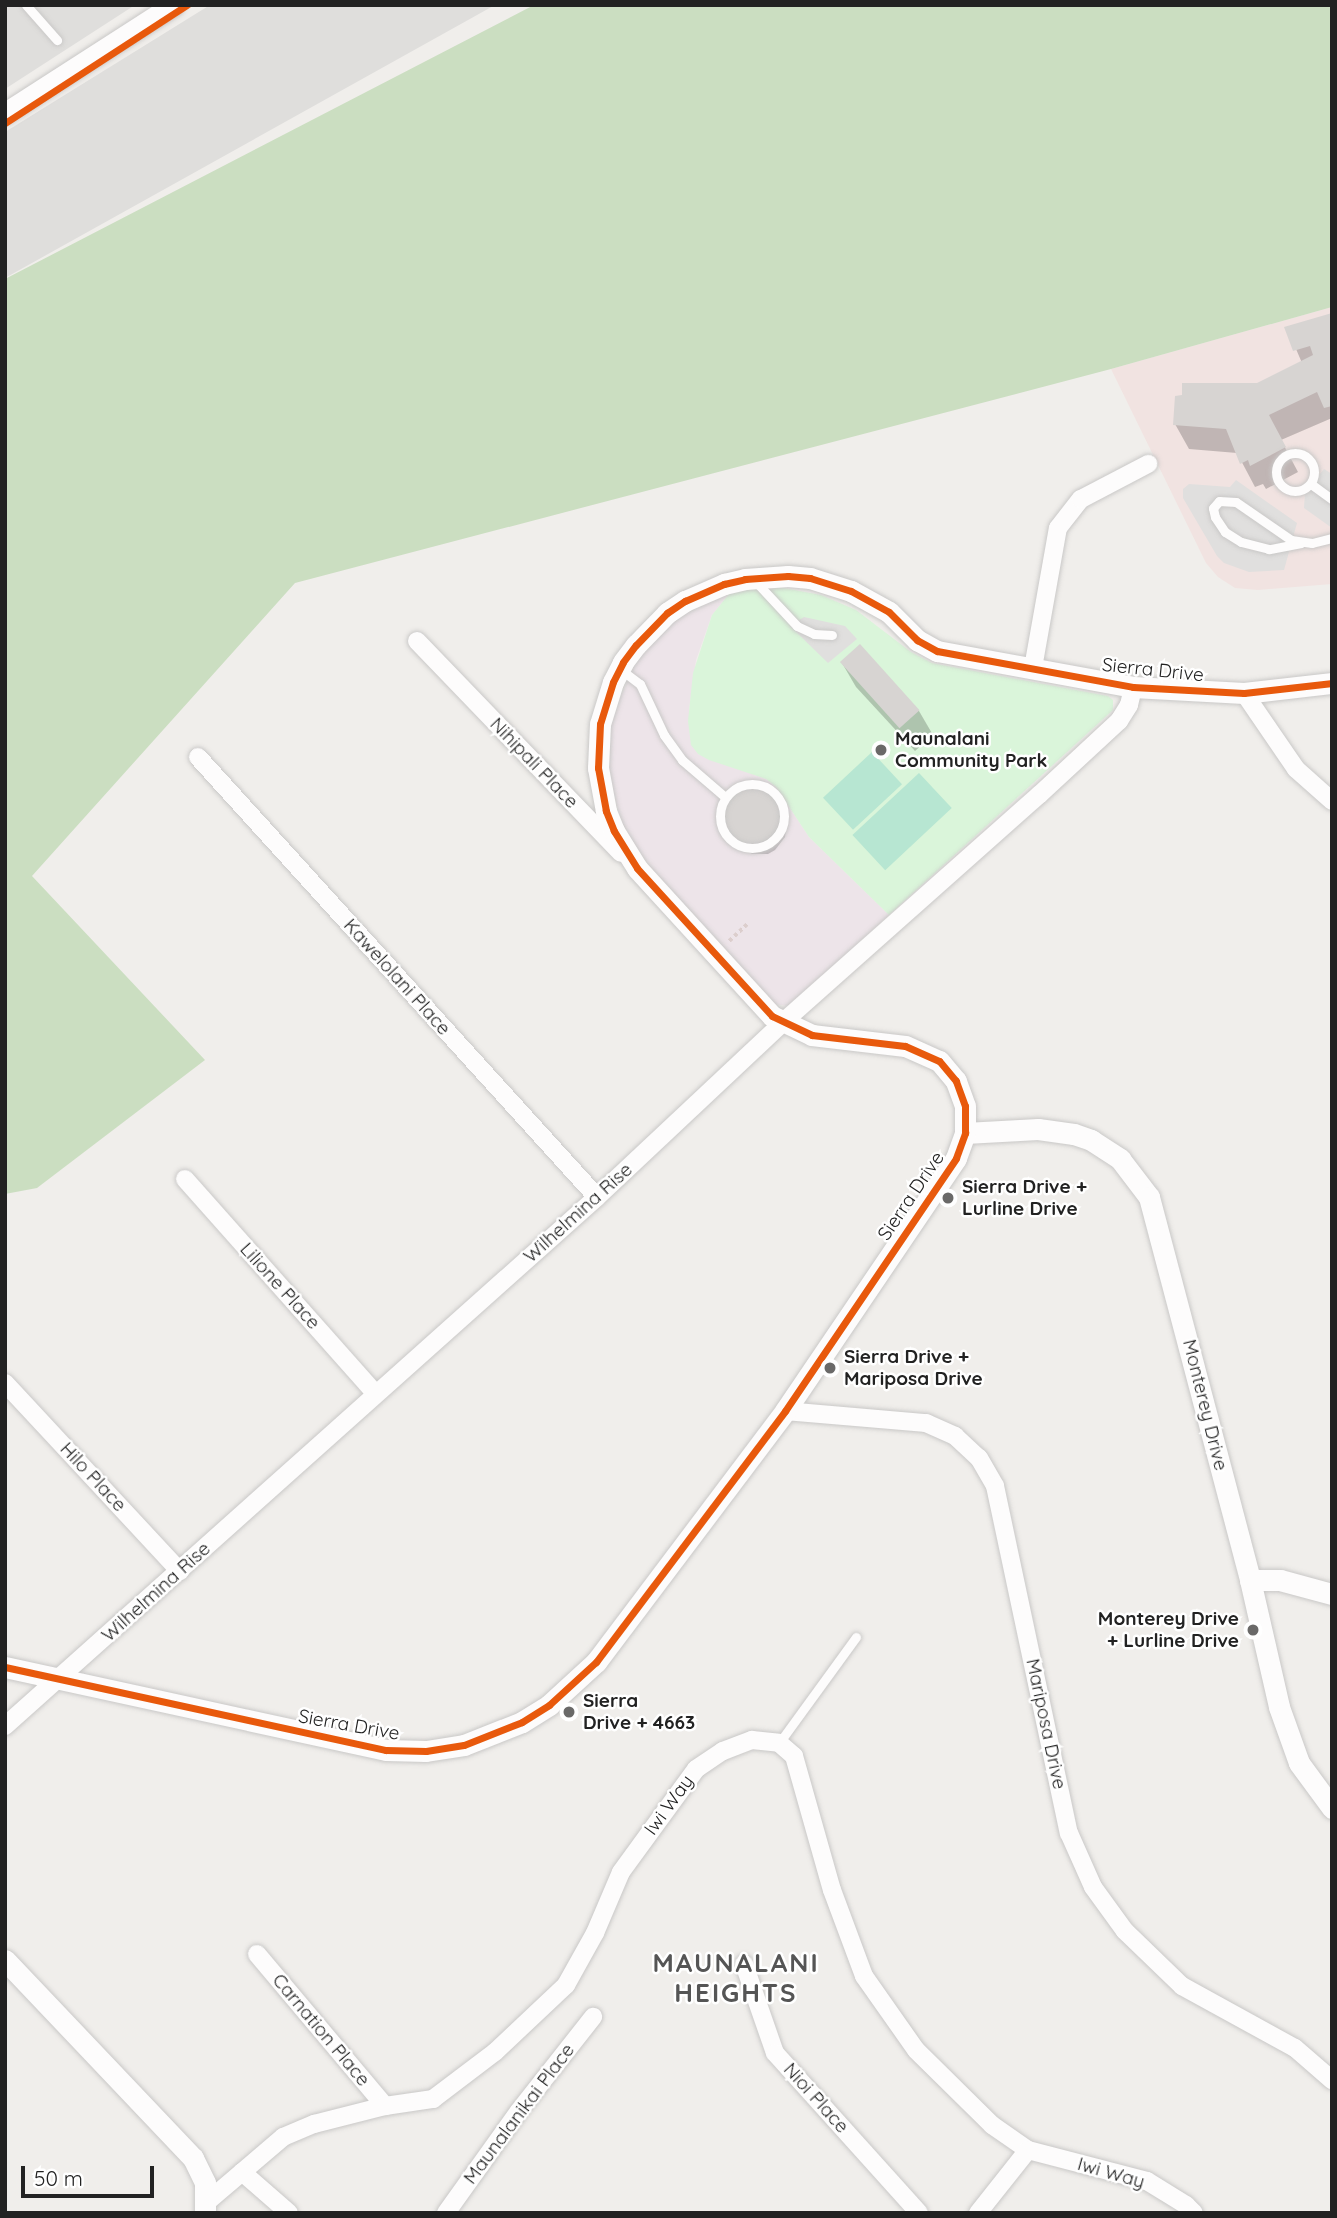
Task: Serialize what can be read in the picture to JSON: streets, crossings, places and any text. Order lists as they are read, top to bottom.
{
  "streets": {
    "street": [
      "Sierra Drive",
      "Nihipali Place",
      "Kawelolani Place",
      "Wilhelmina Rise",
      "Lilione Place",
      "Monterey Drive",
      "Hilo Place",
      "Mariposa Drive",
      "Iwi Way",
      "Carnation Place",
      "Nioi Place",
      "Maunalanikai Place"
    ]
  },
  "crossings": [
    ["Sierra Drive", "Nihipali Place"],
    ["Sierra Drive", "Wilhelmina Rise"],
    ["Sierra Drive", "Monterey Drive"],
    ["Sierra Drive", "Mariposa Drive"],
    ["Kawelolani Place", "Wilhelmina Rise"],
    ["Wilhelmina Rise", "Lilione Place"],
    ["Wilhelmina Rise", "Hilo Place"],
    ["Iwi Way", "Carnation Place"]
  ],
  "districts": ["MAUNALANI HEIGHTS"],
  "places": [
    "Maunalani Community Park",
    "Sierra Drive + Lurline Drive",
    "Sierra Drive + Mariposa Drive",
    "Monterey Drive + Lurline Drive",
    "Sierra Drive + 4663"
  ],
  "scale_bar": "50 m"
}
